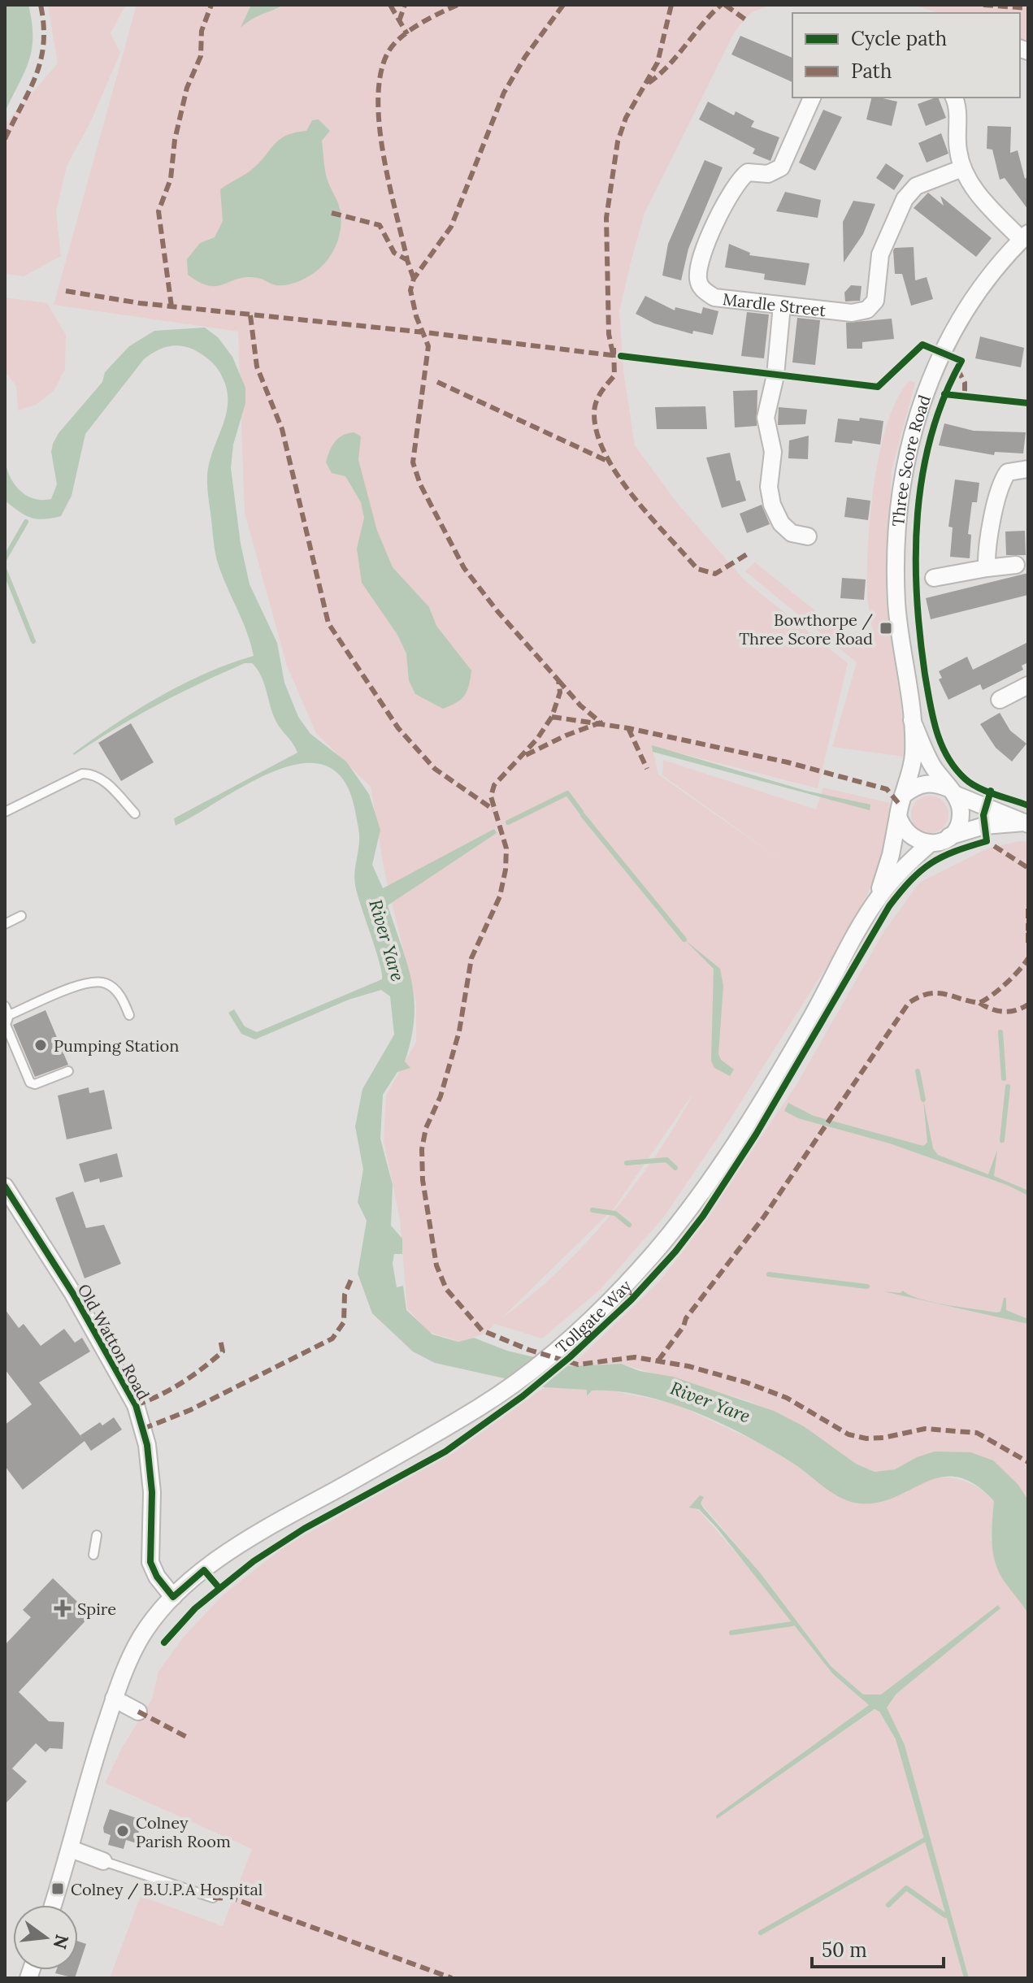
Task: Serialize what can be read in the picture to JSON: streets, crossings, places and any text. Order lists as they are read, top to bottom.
{
  "streets": {
    "street": [
      "Mardle Street",
      "Three Score Road",
      "Tollgate Way",
      "Old Watton Road"
    ]
  },
  "crossings": [
    ["Three Score Road", "Tollgate Way"],
    ["Tollgate Way", "Old Watton Road"]
  ],
  "water": ["River Yare"],
  "places": {
    "transit": ["Bowthorpe / Three Score Road", "Colney / B.U.P.A Hospital"],
    "other": ["Pumping Station", "Colney Parish Room"],
    "health": ["Spire"]
  },
  "legend": ["Cycle path", "Path"],
  "scale_bar": "50 m",
  "north": "right"
}
